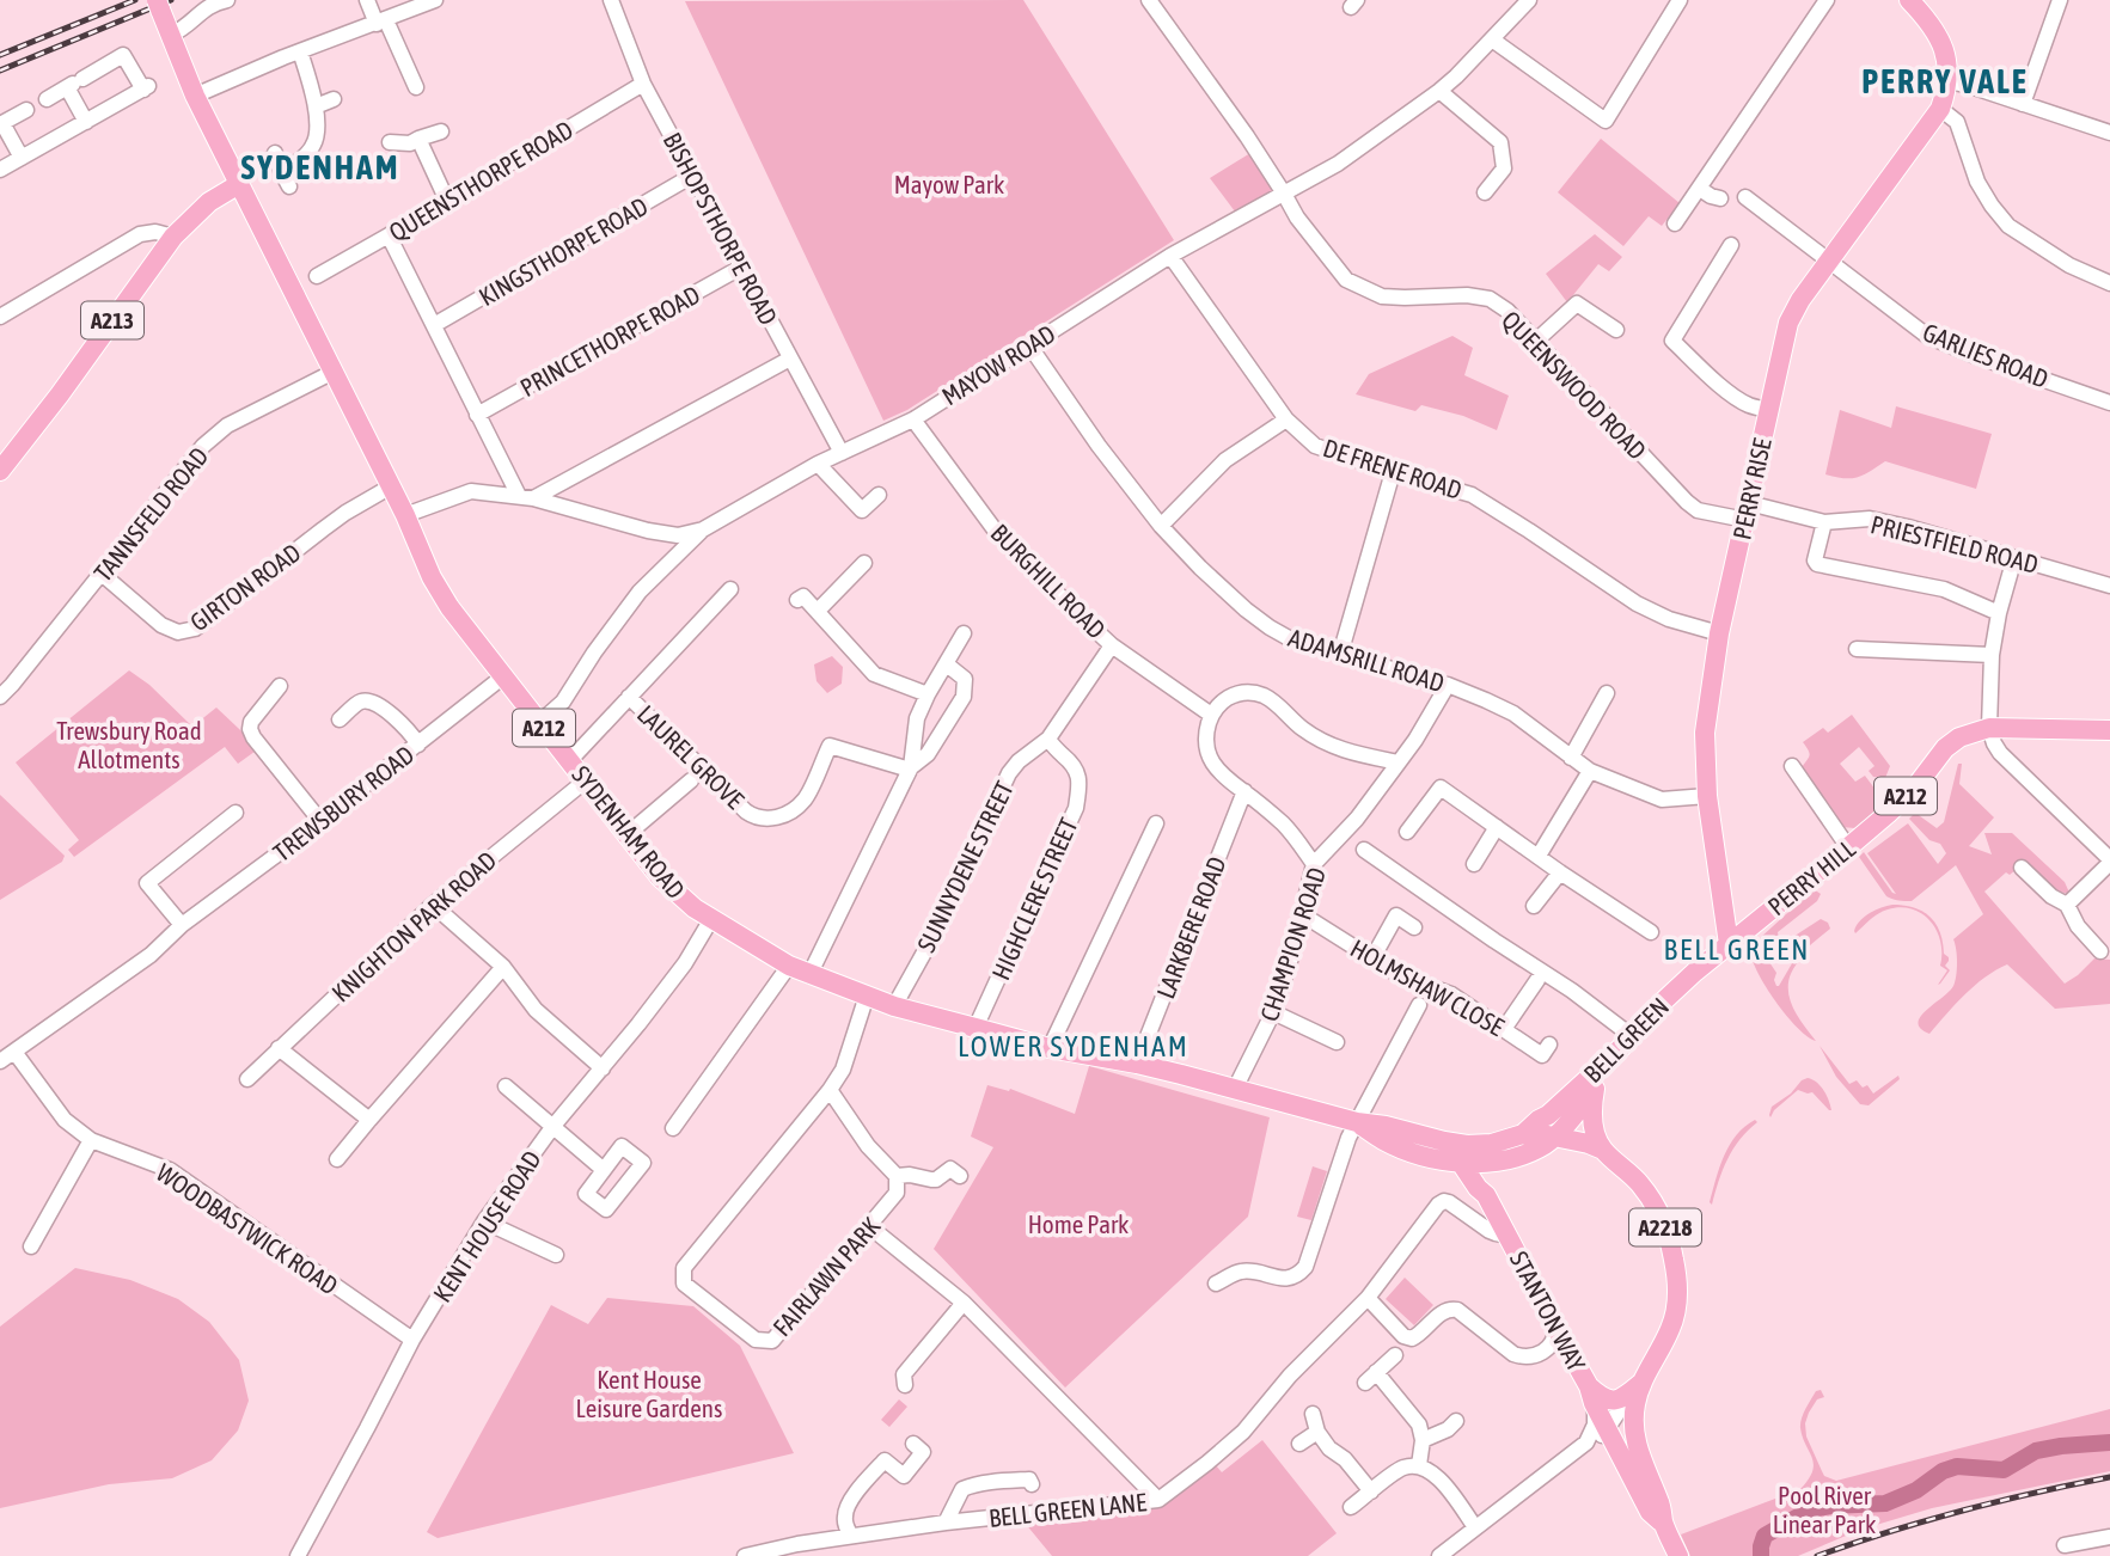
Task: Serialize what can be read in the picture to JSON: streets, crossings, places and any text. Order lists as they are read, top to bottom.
{
  "streets": {
    "main road": [
      "A213",
      "PERRY RISE",
      "A212",
      "SYDENHAM ROAD",
      "PERRY HILL",
      "BELL GREEN",
      "A2218",
      "STANTON WAY"
    ],
    "street": [
      "QUEENSTHORPE ROAD",
      "BISHOPSTHORPE ROAD",
      "KINGSTHORPE ROAD",
      "PRINCETHORPE ROAD",
      "GARLIES ROAD",
      "MAYOW ROAD",
      "QUEENSWOOD ROAD",
      "DE FRENE ROAD",
      "TANNSFELD ROAD",
      "PRIESTFIELD ROAD",
      "BURGHILL ROAD",
      "GIRTON ROAD",
      "ADAMSRILL ROAD",
      "LAUREL GROVE",
      "TREWSBURY ROAD",
      "SUNNYDENE STREET",
      "HIGHCLERE STREET",
      "KNIGHTON PARK ROAD",
      "LARKBERE ROAD",
      "CHAMPION ROAD",
      "HOLMSHAW CLOSE",
      "KENT HOUSE ROAD",
      "WOODBASTWICK ROAD",
      "FAIRLAWN PARK",
      "BELL GREEN LANE"
    ]
  },
  "crossings": [
    ["QUEENSTHORPE ROAD", "BISHOPSTHORPE ROAD"],
    ["BISHOPSTHORPE ROAD", "KINGSTHORPE ROAD"],
    ["BISHOPSTHORPE ROAD", "PRINCETHORPE ROAD"],
    ["BISHOPSTHORPE ROAD", "MAYOW ROAD"],
    ["A213", "SYDENHAM ROAD"],
    ["GARLIES ROAD", "PERRY RISE"],
    ["MAYOW ROAD", "QUEENSWOOD ROAD"],
    ["MAYOW ROAD", "DE FRENE ROAD"],
    ["MAYOW ROAD", "BURGHILL ROAD"],
    ["MAYOW ROAD", "ADAMSRILL ROAD"],
    ["MAYOW ROAD", "SYDENHAM ROAD"],
    ["QUEENSWOOD ROAD", "PERRY RISE"],
    ["QUEENSWOOD ROAD", "PRIESTFIELD ROAD"],
    ["DE FRENE ROAD", "PERRY RISE"],
    ["PERRY RISE", "PRIESTFIELD ROAD"],
    ["PERRY RISE", "ADAMSRILL ROAD"],
    ["PERRY RISE", "PERRY HILL"],
    ["PERRY RISE", "BELL GREEN"],
    ["TANNSFELD ROAD", "GIRTON ROAD"],
    ["TANNSFELD ROAD", "SYDENHAM ROAD"],
    ["GIRTON ROAD", "SYDENHAM ROAD"],
    ["ADAMSRILL ROAD", "CHAMPION ROAD"],
    ["A212", "SYDENHAM ROAD"],
    ["A212", "BELL GREEN"],
    ["TREWSBURY ROAD", "SYDENHAM ROAD"],
    ["TREWSBURY ROAD", "WOODBASTWICK ROAD"],
    ["SYDENHAM ROAD", "SUNNYDENE STREET"],
    ["SYDENHAM ROAD", "HIGHCLERE STREET"],
    ["SYDENHAM ROAD", "KNIGHTON PARK ROAD"],
    ["SYDENHAM ROAD", "LARKBERE ROAD"],
    ["SYDENHAM ROAD", "CHAMPION ROAD"],
    ["SYDENHAM ROAD", "KENT HOUSE ROAD"],
    ["SYDENHAM ROAD", "FAIRLAWN PARK"],
    ["SYDENHAM ROAD", "STANTON WAY"],
    ["SUNNYDENE STREET", "HIGHCLERE STREET"],
    ["PERRY HILL", "BELL GREEN"],
    ["CHAMPION ROAD", "HOLMSHAW CLOSE"],
    ["KENT HOUSE ROAD", "WOODBASTWICK ROAD"],
    ["A2218", "STANTON WAY"],
    ["STANTON WAY", "BELL GREEN LANE"]
  ],
  "districts": [
    "PERRY VALE",
    "SYDENHAM",
    "BELL GREEN",
    "LOWER SYDENHAM"
  ],
  "parks": [
    "Mayow Park",
    "Trewsbury Road Allotments",
    "Home Park",
    "Kent House Leisure Gardens",
    "Pool River Linear Park"
  ]
}
